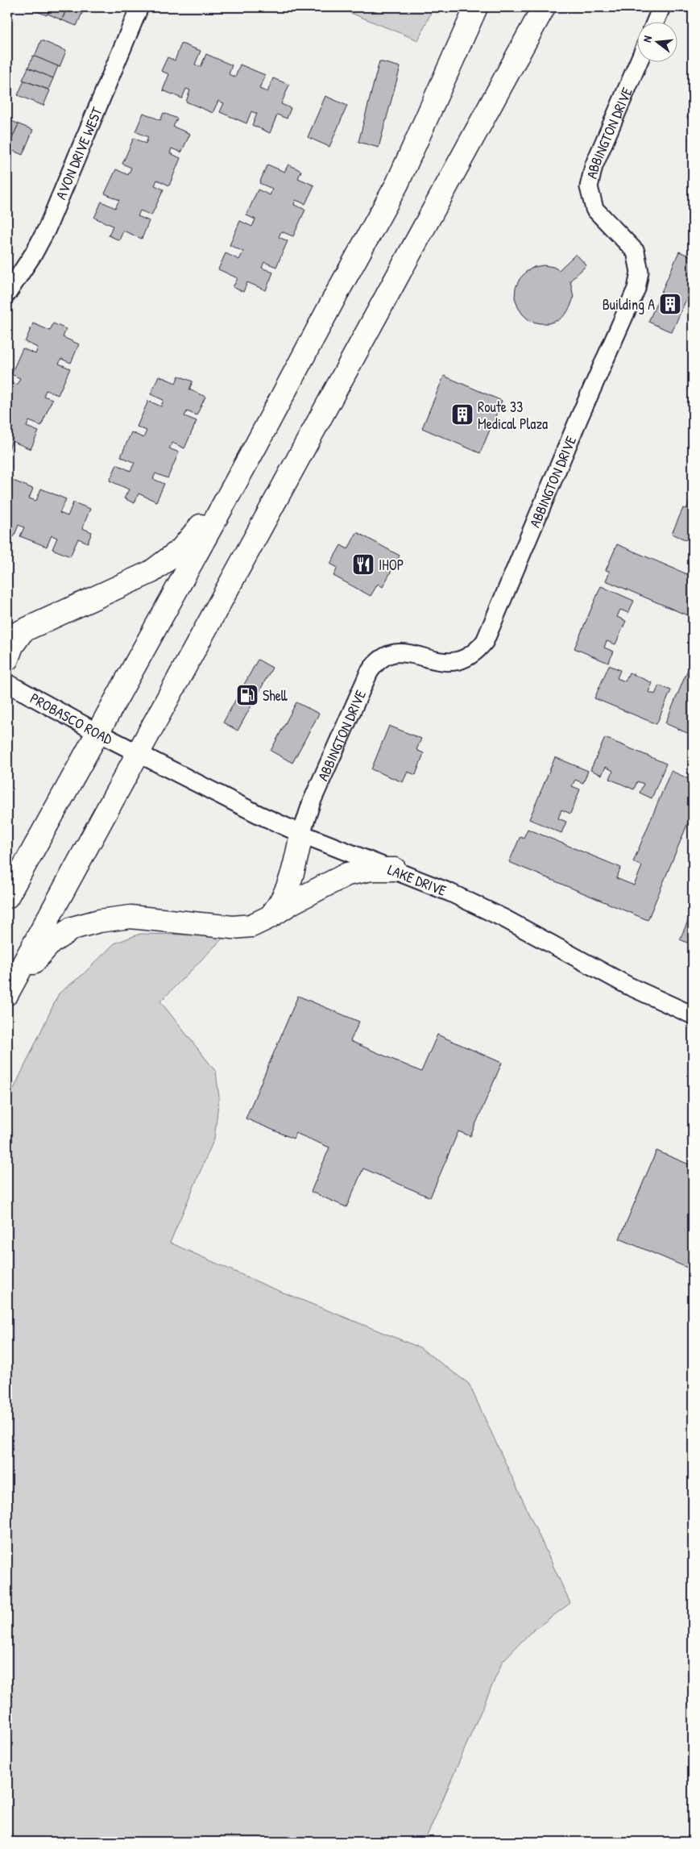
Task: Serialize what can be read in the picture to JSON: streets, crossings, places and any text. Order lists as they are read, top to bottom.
{
  "streets": {
    "street": [
      "ABBINGTON DRIVE",
      "AVON DRIVE WEST",
      "PROBASCO ROAD",
      "LAKE DRIVE"
    ]
  },
  "crossings": [
    ["ABBINGTON DRIVE", "LAKE DRIVE"],
    ["PROBASCO ROAD", "LAKE DRIVE"]
  ],
  "places": {
    "building": ["Building A", "Route 33 Medical Plaza"],
    "restaurant": ["IHOP"],
    "fuel station": ["Shell"]
  },
  "north": "left"
}
